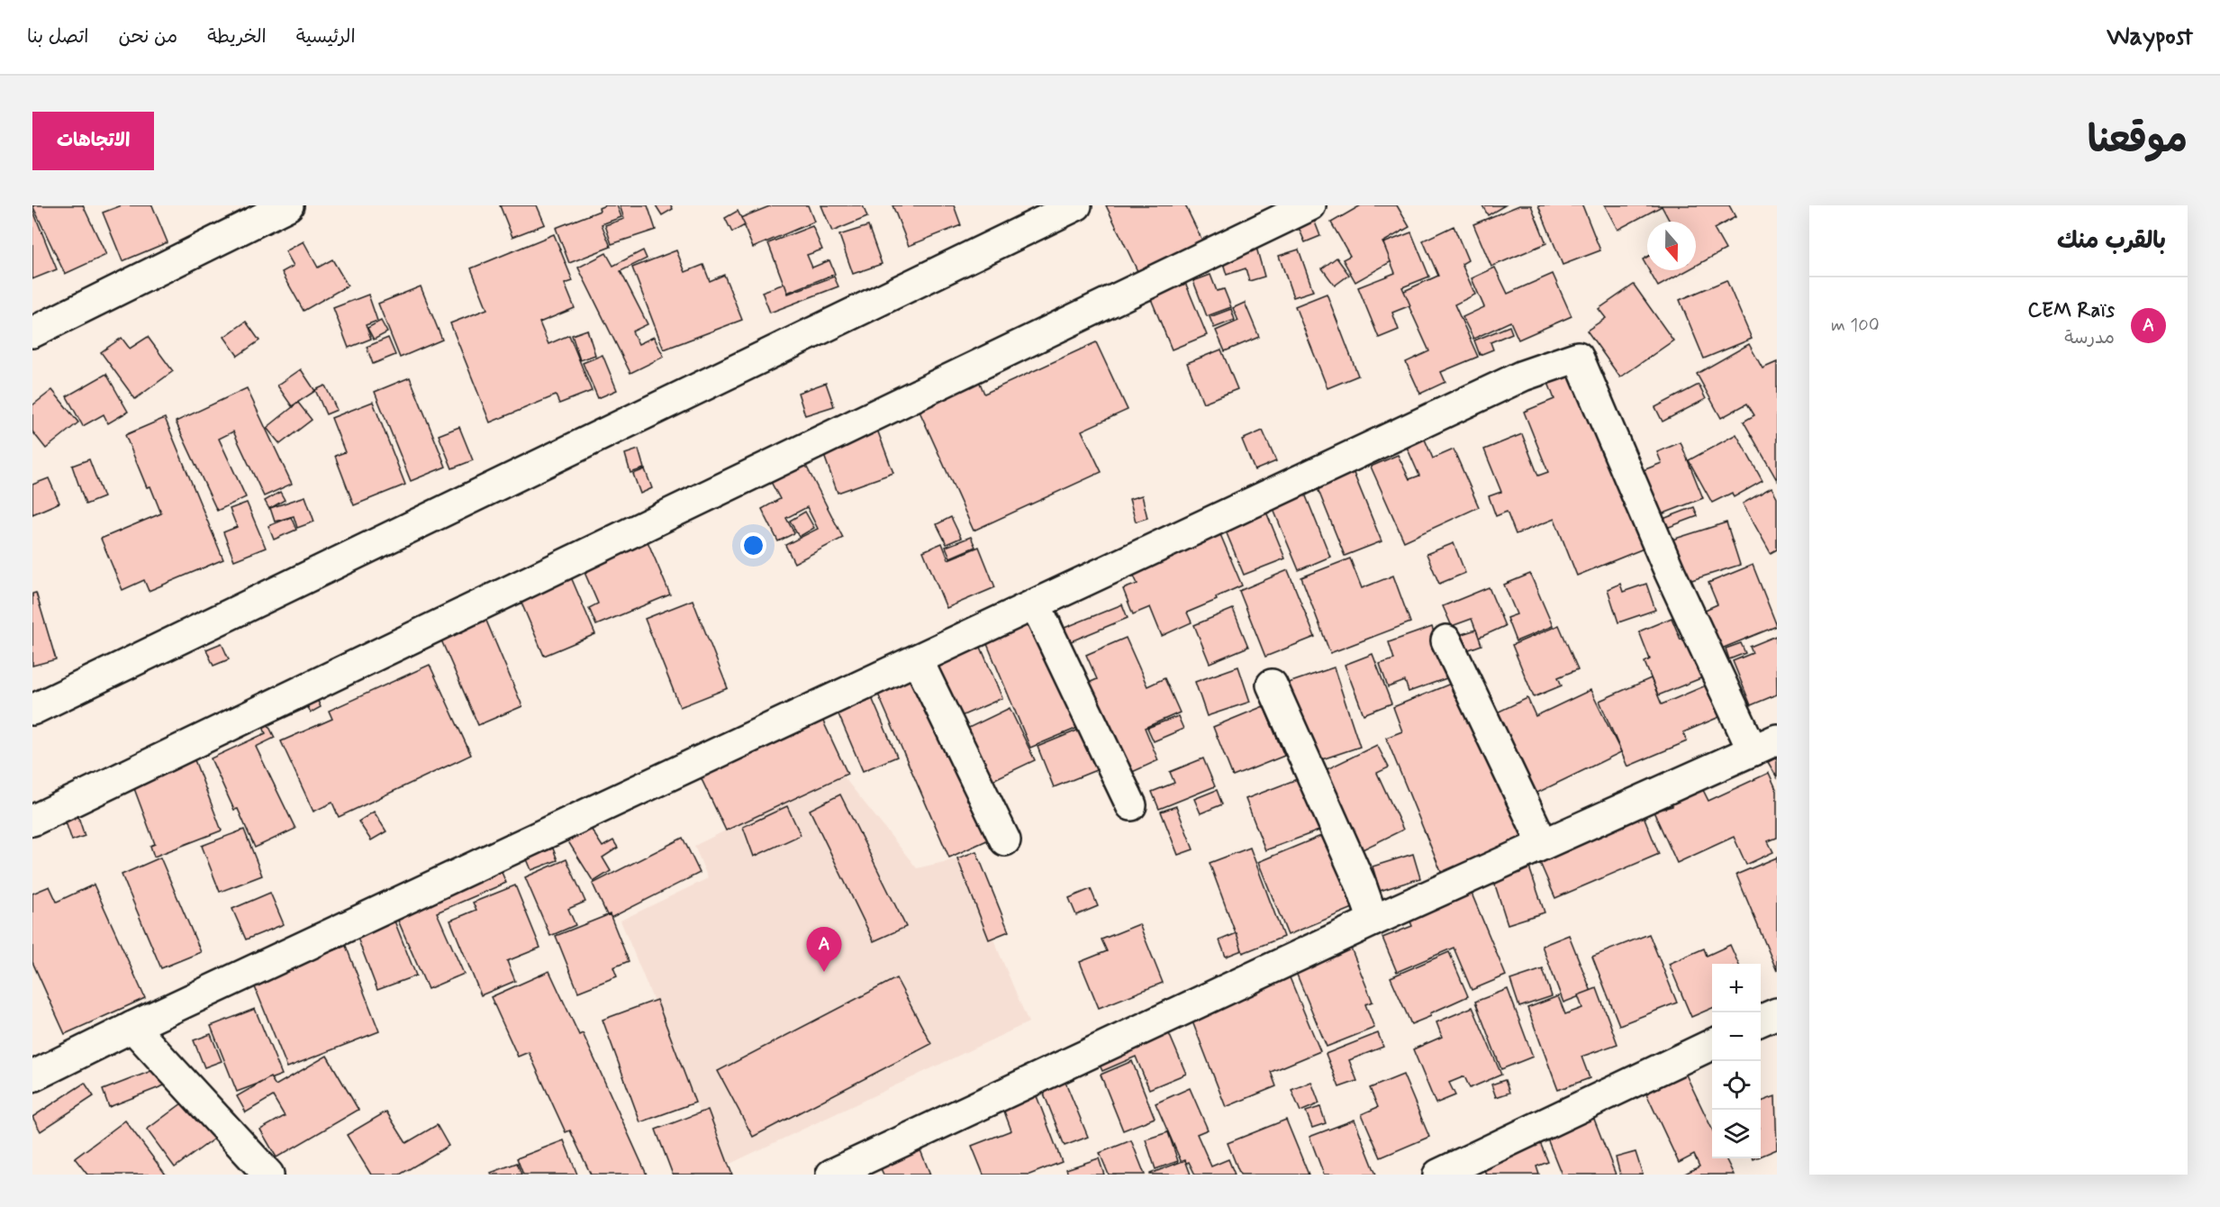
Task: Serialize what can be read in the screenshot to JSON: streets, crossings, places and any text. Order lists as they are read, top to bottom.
{
  "north": "bottom",
  "page": {
    "header": "Waypost",
    "nav": [
      "الرئيسية",
      "الخريطة",
      "من نحن",
      "اتصل بنا"
    ],
    "title": "موقعنا",
    "buttons": "الاتجاهات",
    "heading": "بالقرب منك",
    "list": [
      {
        "mark": "A",
        "name": "CEM Raïs",
        "note": "مدرسة",
        "value": "100 m"
      }
    ],
    "pins": "A",
    "map_buttons": ["+", "−"]
  }
}
